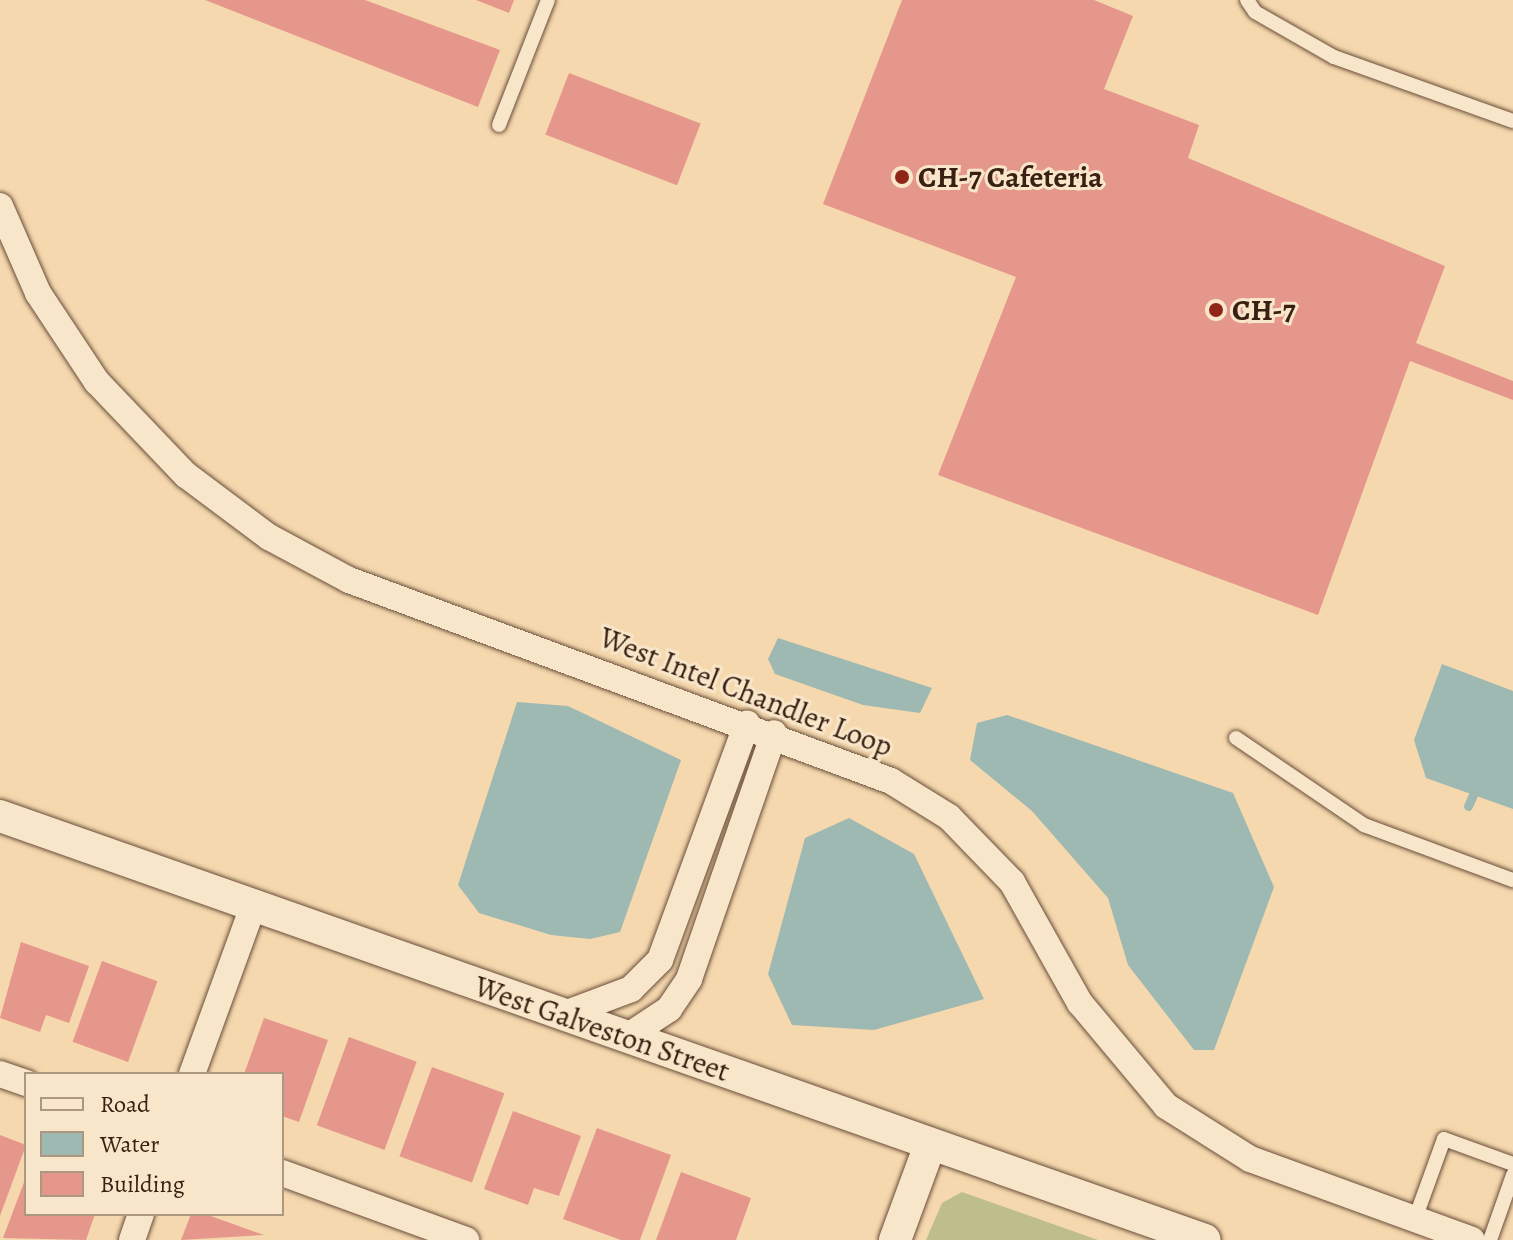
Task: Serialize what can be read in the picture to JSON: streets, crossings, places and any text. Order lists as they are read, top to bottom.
{
  "streets": {
    "street": ["West Intel Chandler Loop", "West Galveston Street"]
  },
  "places": ["CH-7 Cafeteria", "CH-7"],
  "legend": ["Road", "Water", "Building"]
}
